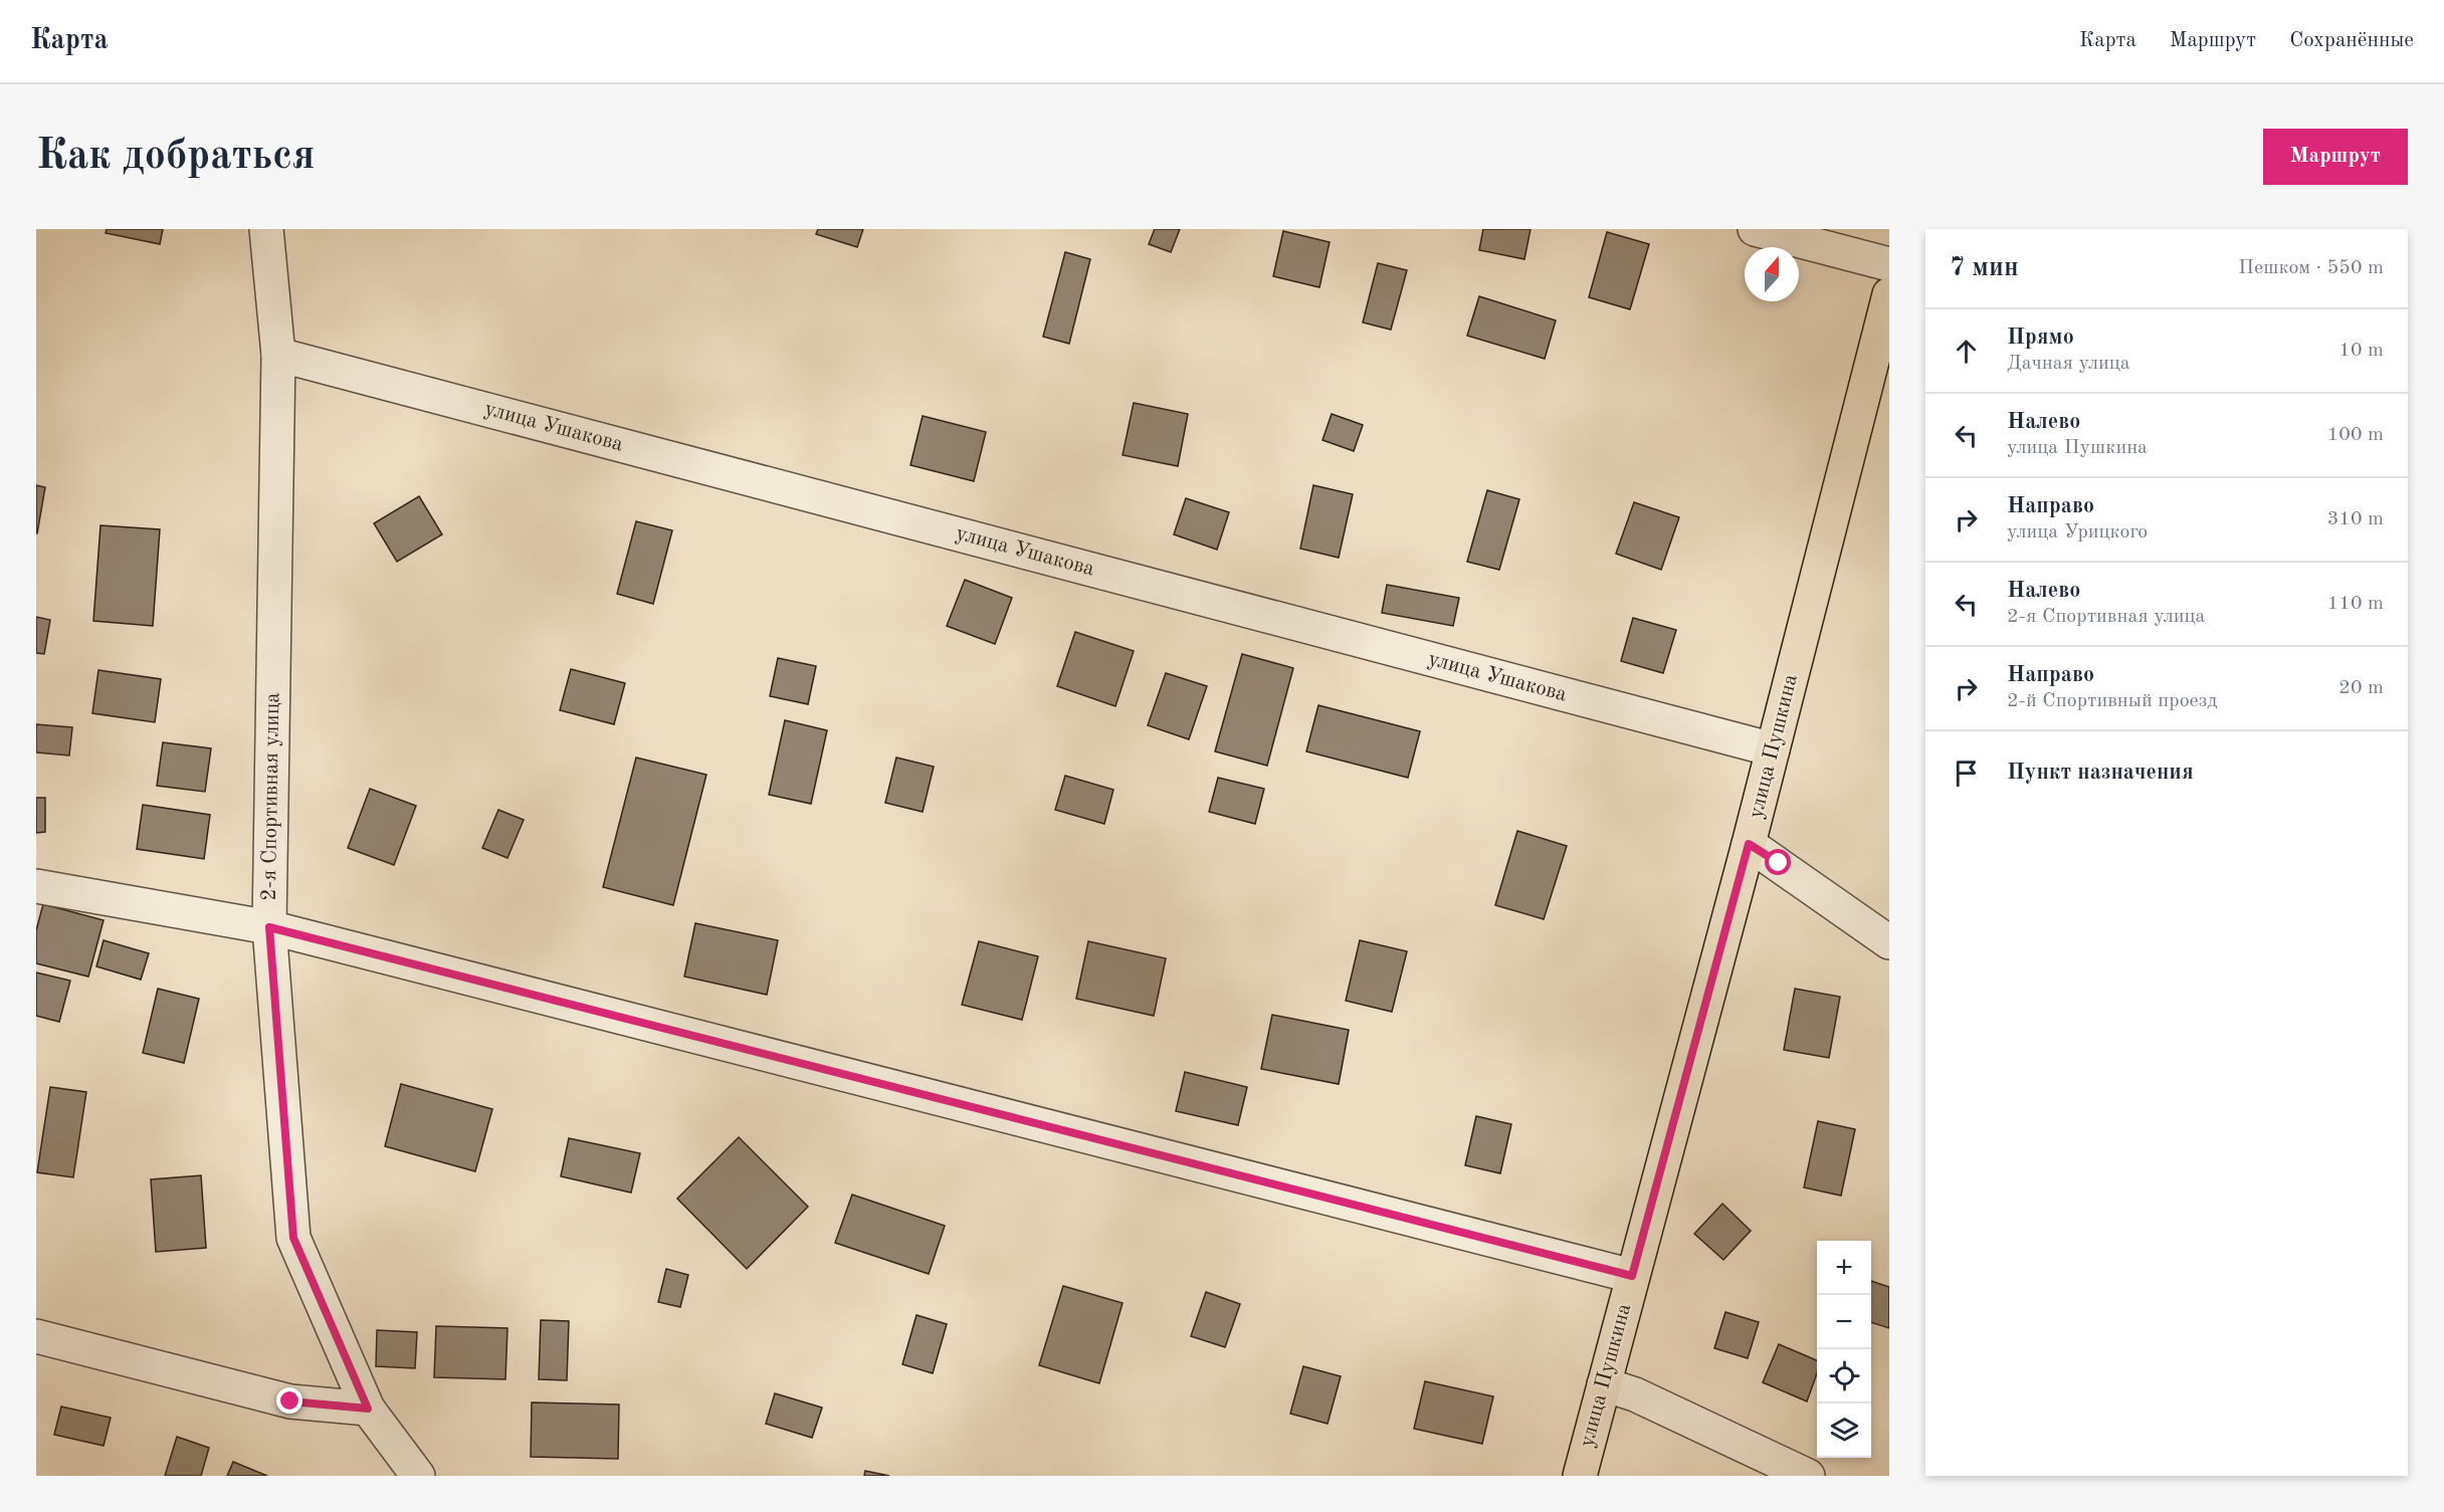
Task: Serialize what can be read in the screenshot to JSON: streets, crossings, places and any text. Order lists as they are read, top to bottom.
{
  "streets": {
    "main road": ["улица Пушкина"],
    "street": ["улица Ушакова", "2-я Спортивная улица"]
  },
  "crossings": [
    ["улица Ушакова", "улица Пушкина"],
    ["улица Ушакова", "2-я Спортивная улица"]
  ],
  "north": "top",
  "page": {
    "header": "Карта",
    "nav": ["Карта", "Маршрут", "Сохранённые"],
    "buttons": "Маршрут",
    "title": "Как добраться",
    "heading": ["7 мин", "Пешком · 550 m"],
    "list": [
      ["Прямо", "Дачная улица", "10 m"],
      ["Налево", "улица Пушкина", "100 m"],
      ["Направо", "улица Урицкого", "310 m"],
      ["Налево", "2-я Спортивная улица", "110 m"],
      ["Направо", "2-й Спортивный проезд", "20 m"],
      "Пункт назначения"
    ],
    "map_buttons": ["+", "−"]
  }
}
